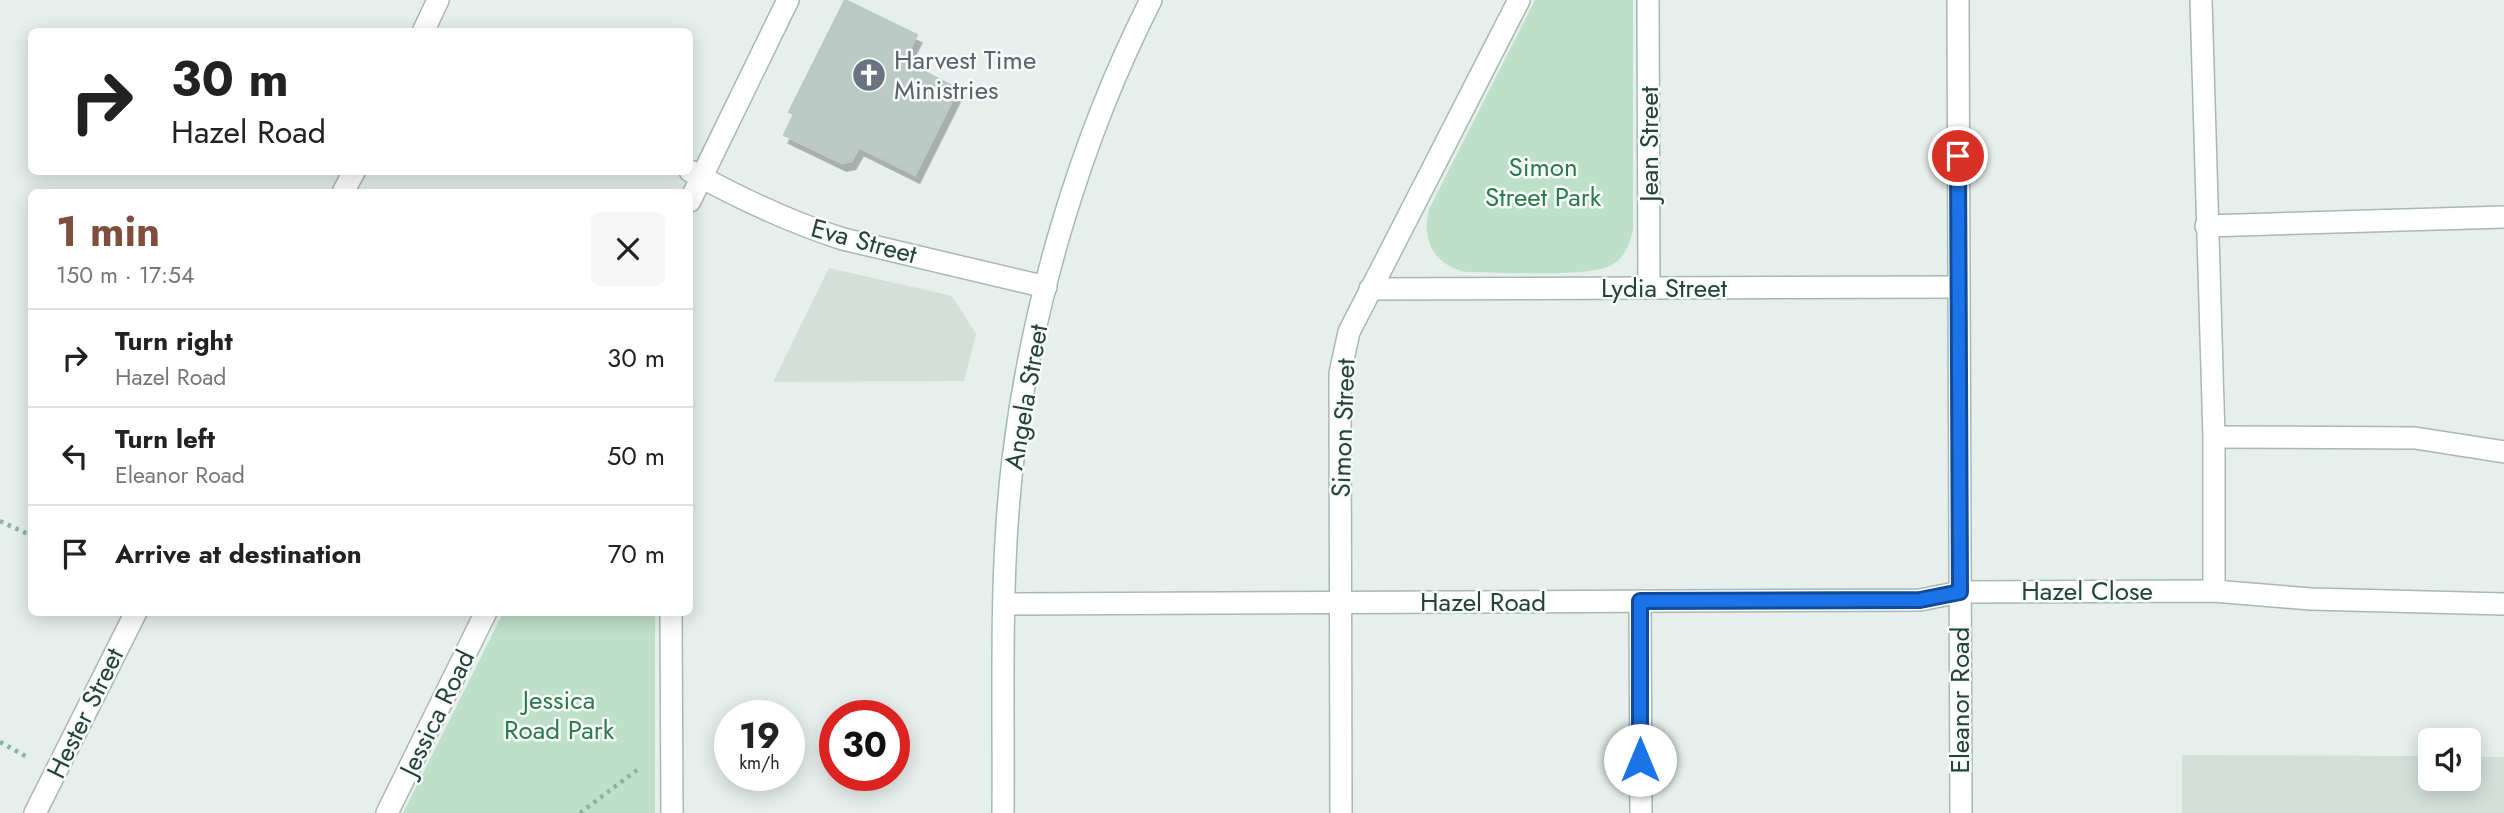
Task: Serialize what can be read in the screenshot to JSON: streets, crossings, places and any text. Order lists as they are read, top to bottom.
{
  "streets": {
    "street": [
      "Jean Street",
      "Eva Street",
      "Lydia Street",
      "Angela Street",
      "Simon Street",
      "Hazel Close",
      "Hazel Road",
      "Eleanor Road",
      "Hester Street",
      "Jessica Road"
    ]
  },
  "crossings": [
    ["Jean Street", "Lydia Street"],
    ["Eva Street", "Angela Street"],
    ["Lydia Street", "Simon Street"],
    ["Lydia Street", "Eleanor Road"],
    ["Angela Street", "Hazel Road"],
    ["Simon Street", "Hazel Road"],
    ["Hazel Close", "Hazel Road"],
    ["Hazel Close", "Eleanor Road"],
    ["Hazel Road", "Eleanor Road"]
  ],
  "parks": ["Simon Street Park", "Jessica Road Park"],
  "places": {
    "church": ["Harvest Time Ministries"]
  },
  "page": {
    "turn": ["30 m", "Hazel Road"],
    "heading": ["1 min", "150 m · 17:54"],
    "list": [
      {
        "name": "Turn right",
        "note": "Hazel Road",
        "value": "30 m"
      },
      {
        "name": "Turn left",
        "note": "Eleanor Road",
        "value": "50 m"
      },
      {
        "name": "Arrive at destination",
        "value": "70 m"
      }
    ],
    "speed": "19 km/h",
    "limit": "30"
  }
}
